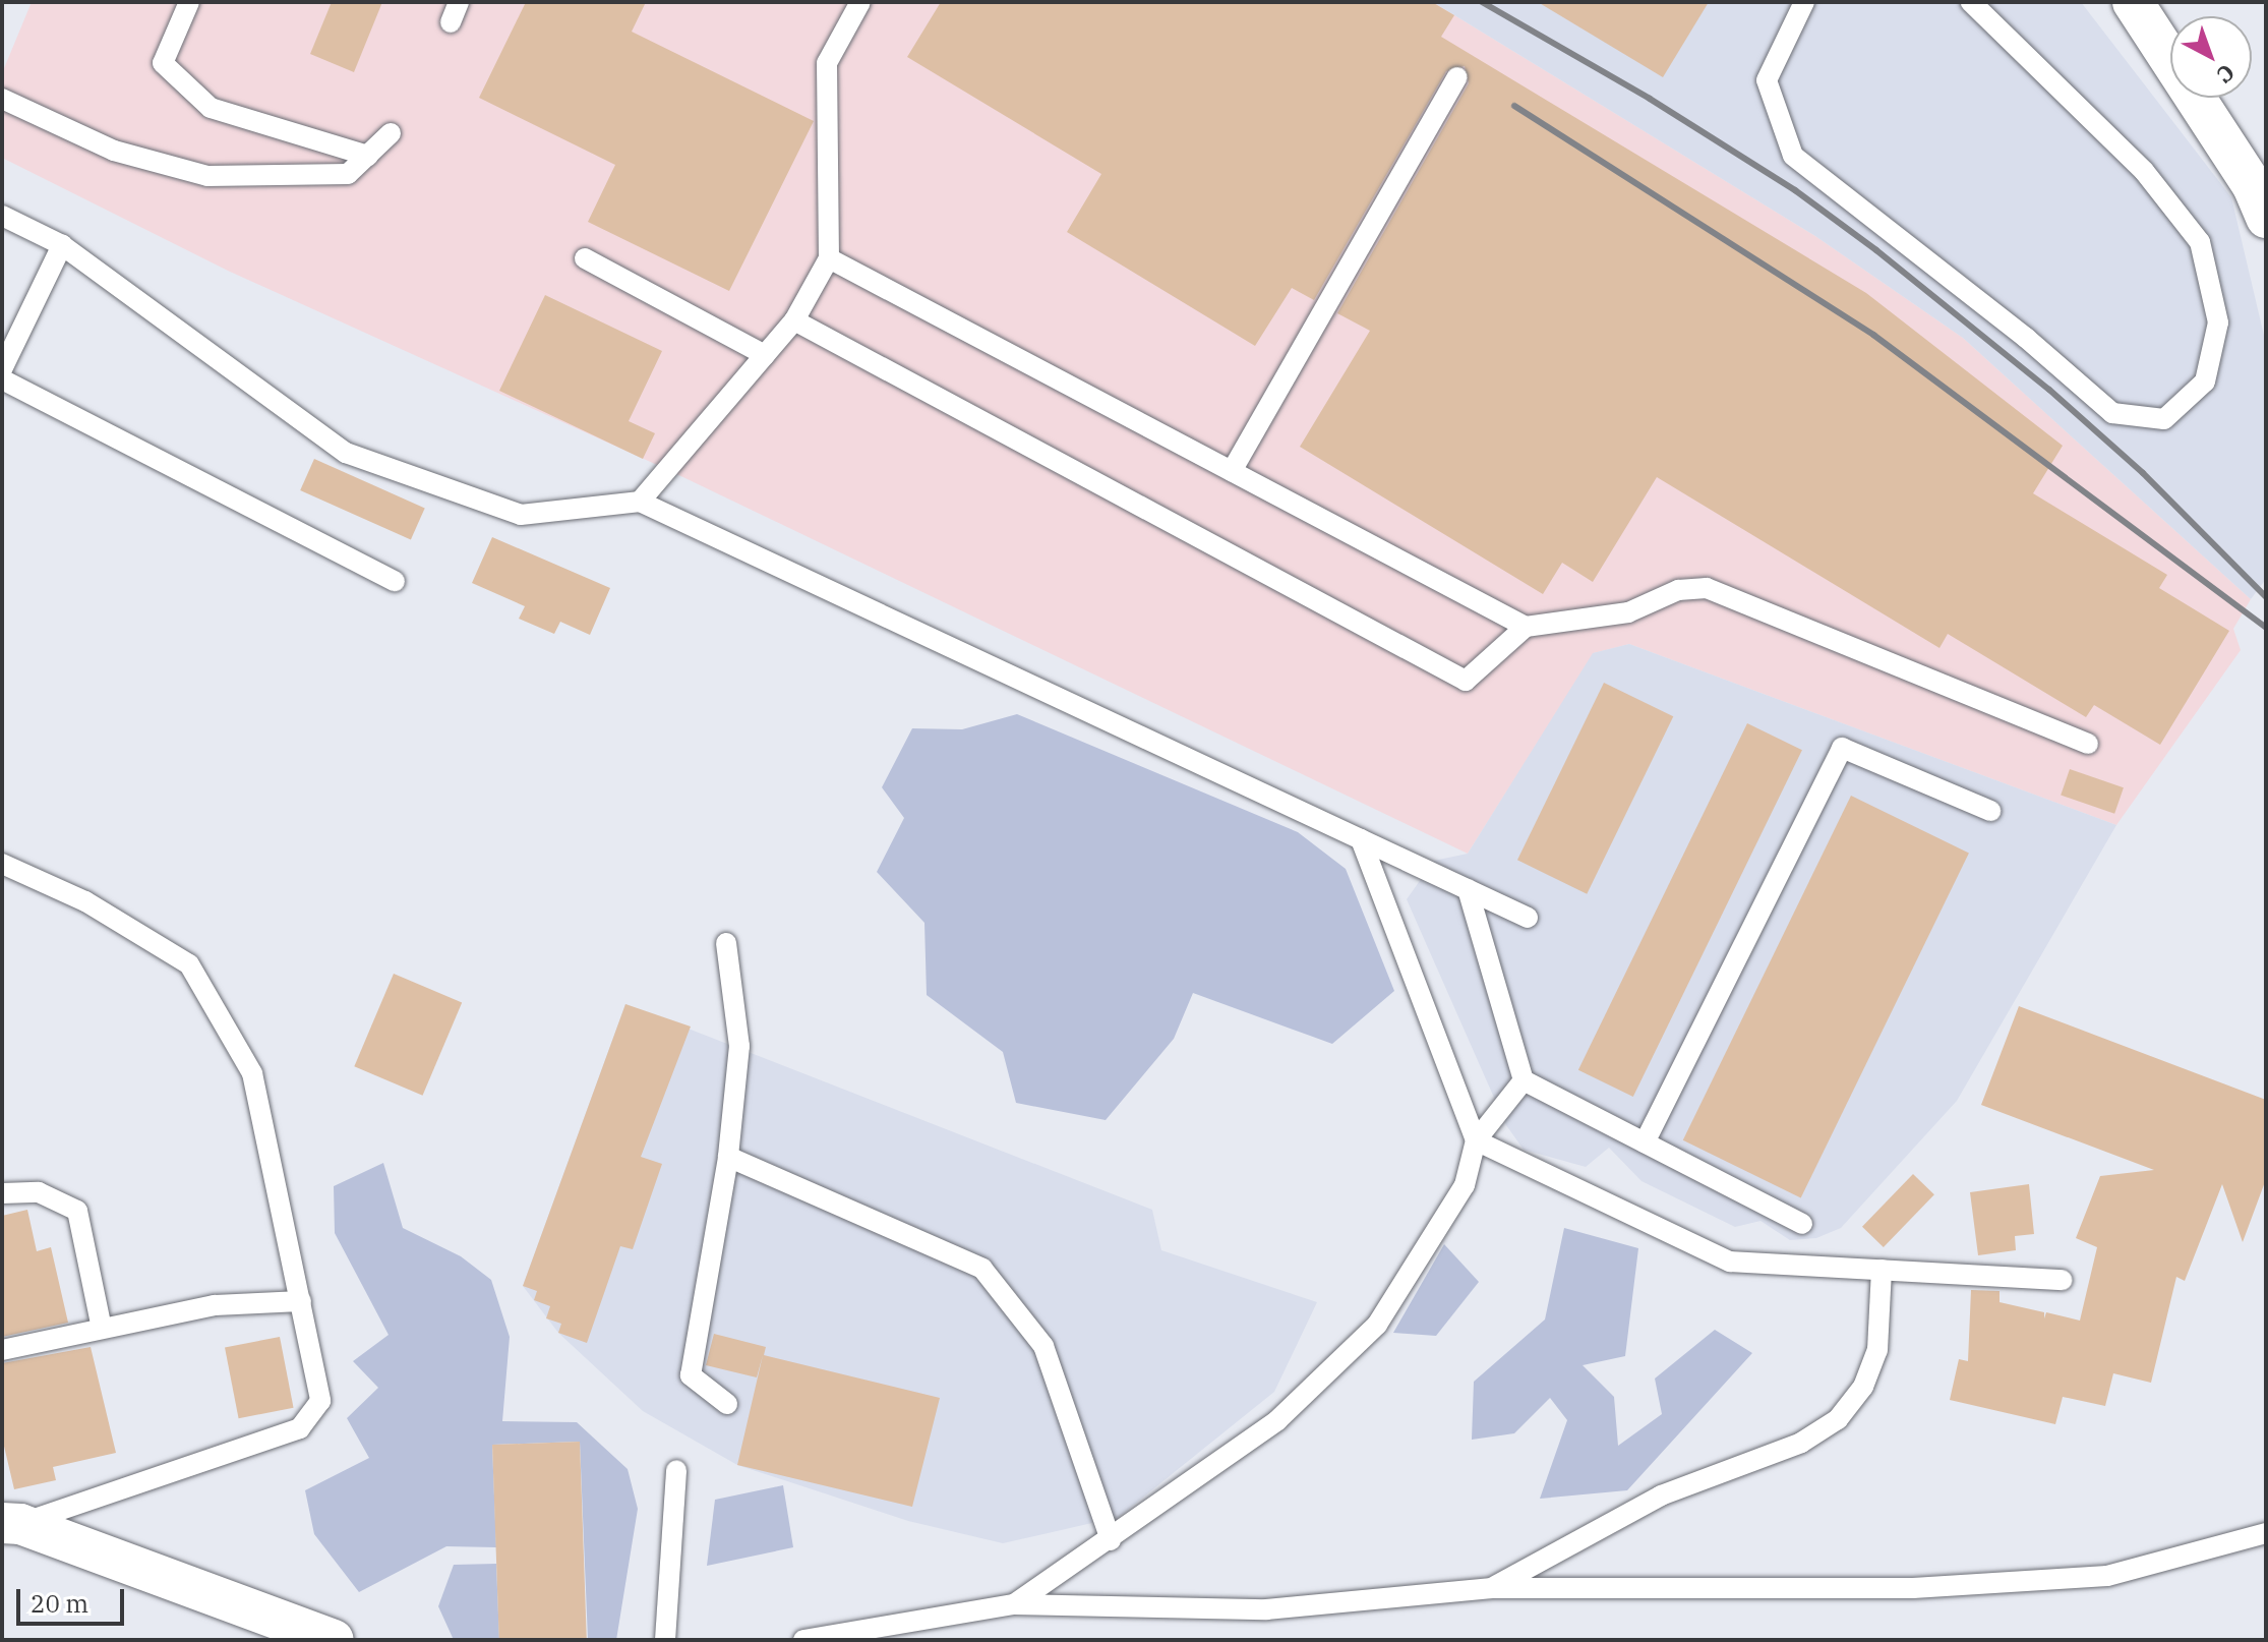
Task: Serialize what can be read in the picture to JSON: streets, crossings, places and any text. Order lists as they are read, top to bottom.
{
  "scale_bar": "20 m",
  "north": "bottom right"
}
